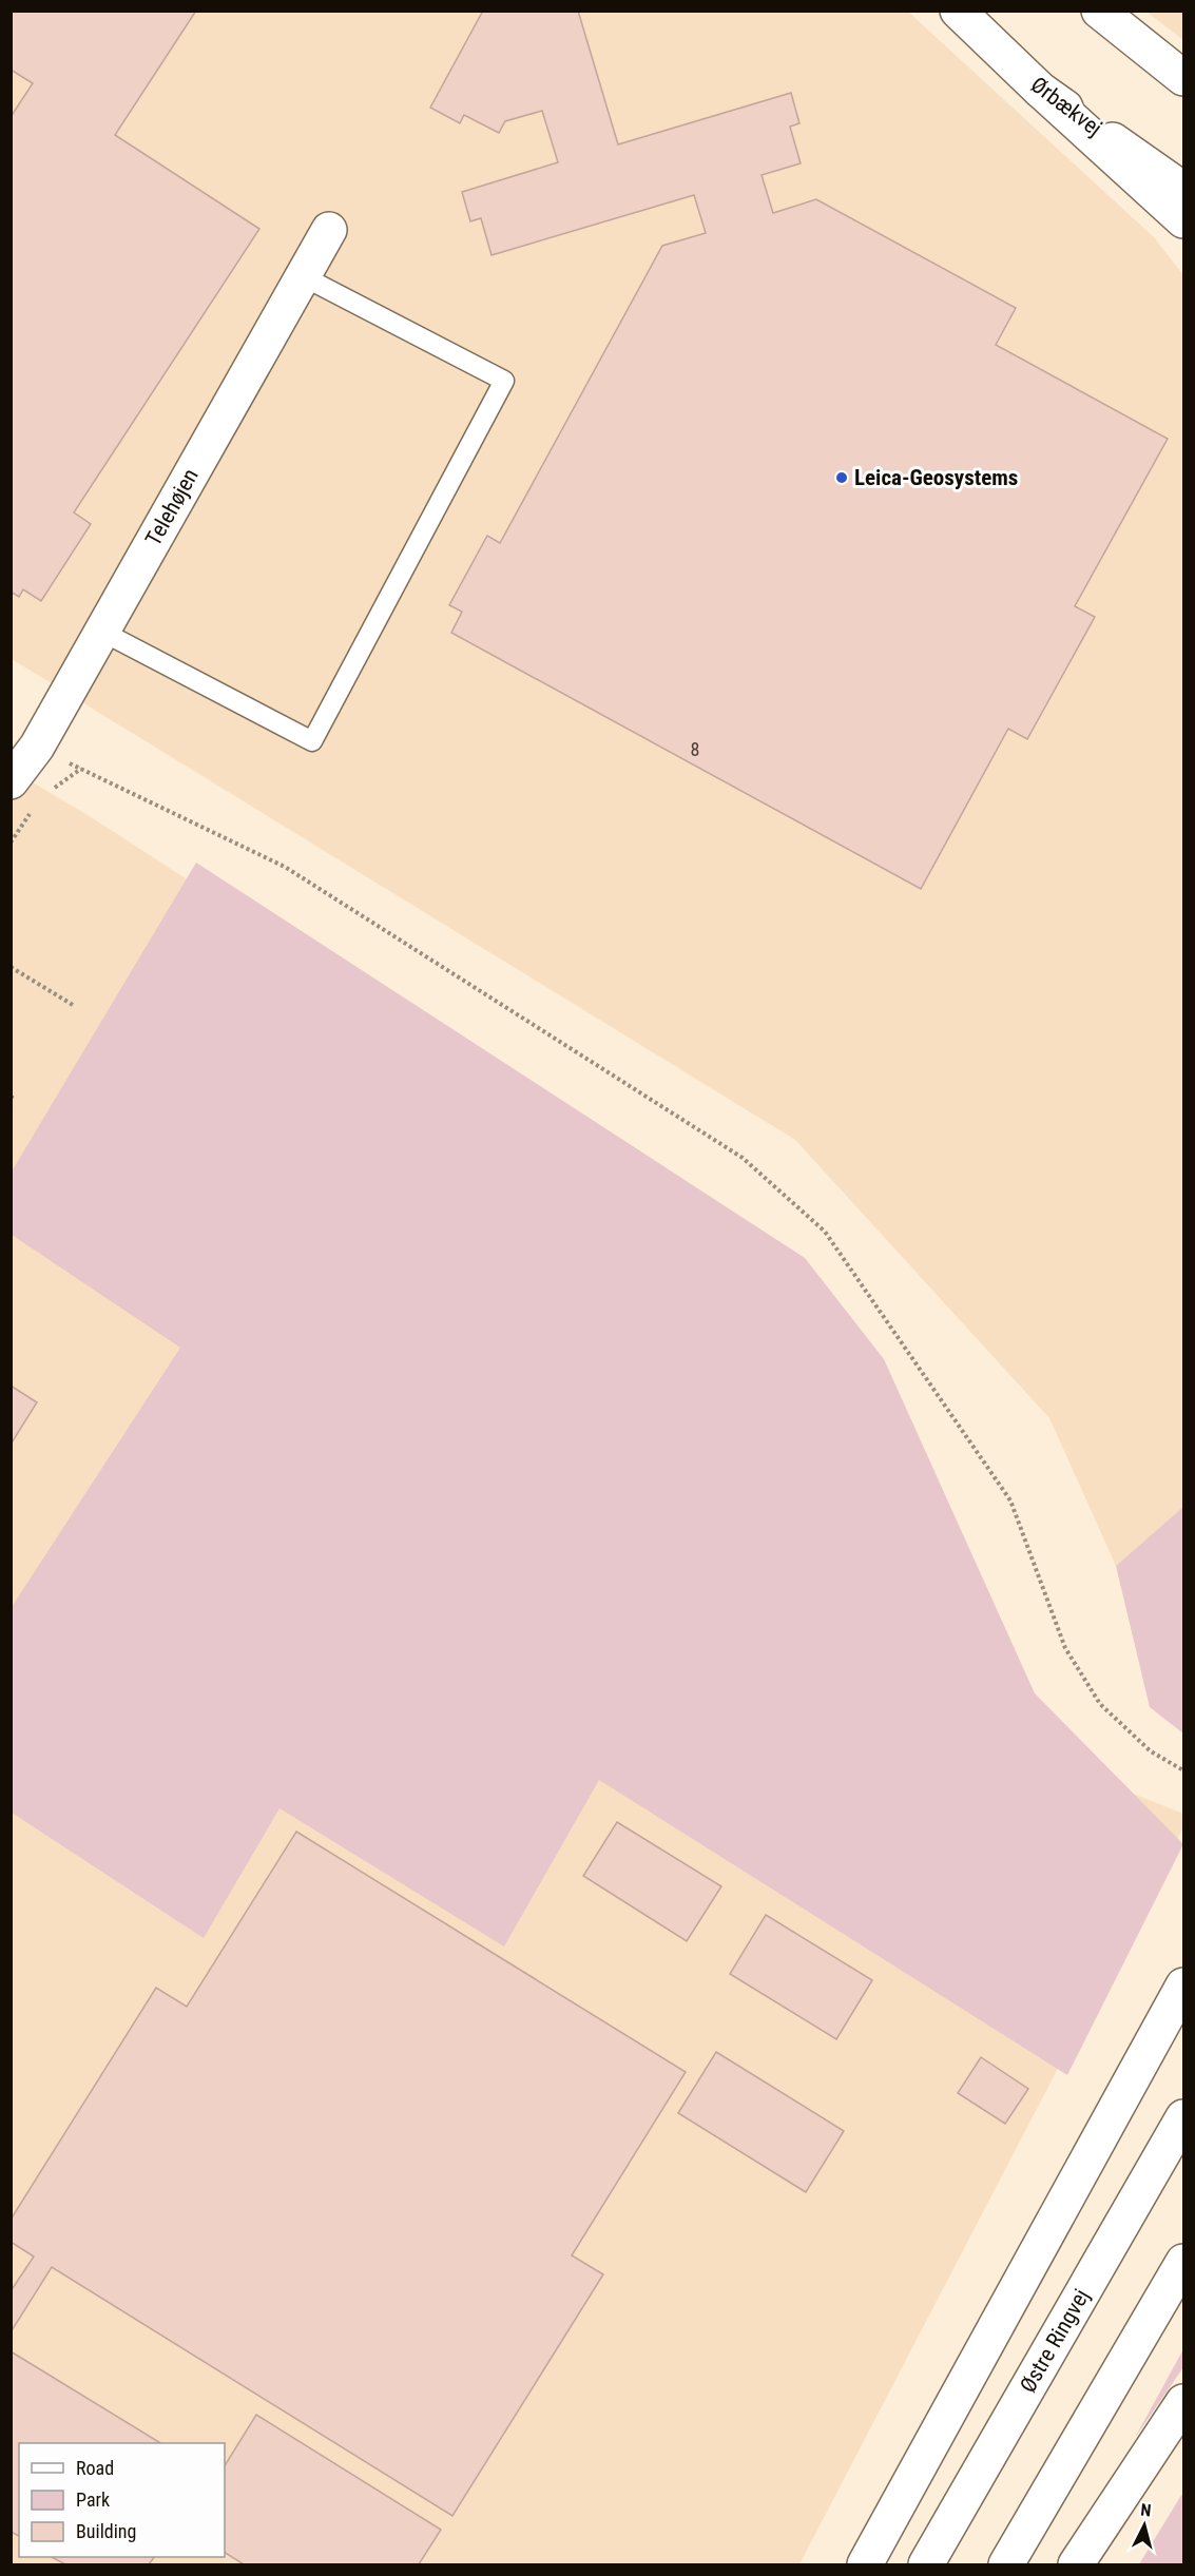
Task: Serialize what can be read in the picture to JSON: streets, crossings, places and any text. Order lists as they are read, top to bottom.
{
  "streets": {
    "main road": ["Ørbækvej", "Telehøjen", "Østre Ringvej"]
  },
  "places": ["Leica-Geosystems"],
  "house_numbers": ["8"],
  "legend": ["Road", "Park", "Building"],
  "north": "top"
}
